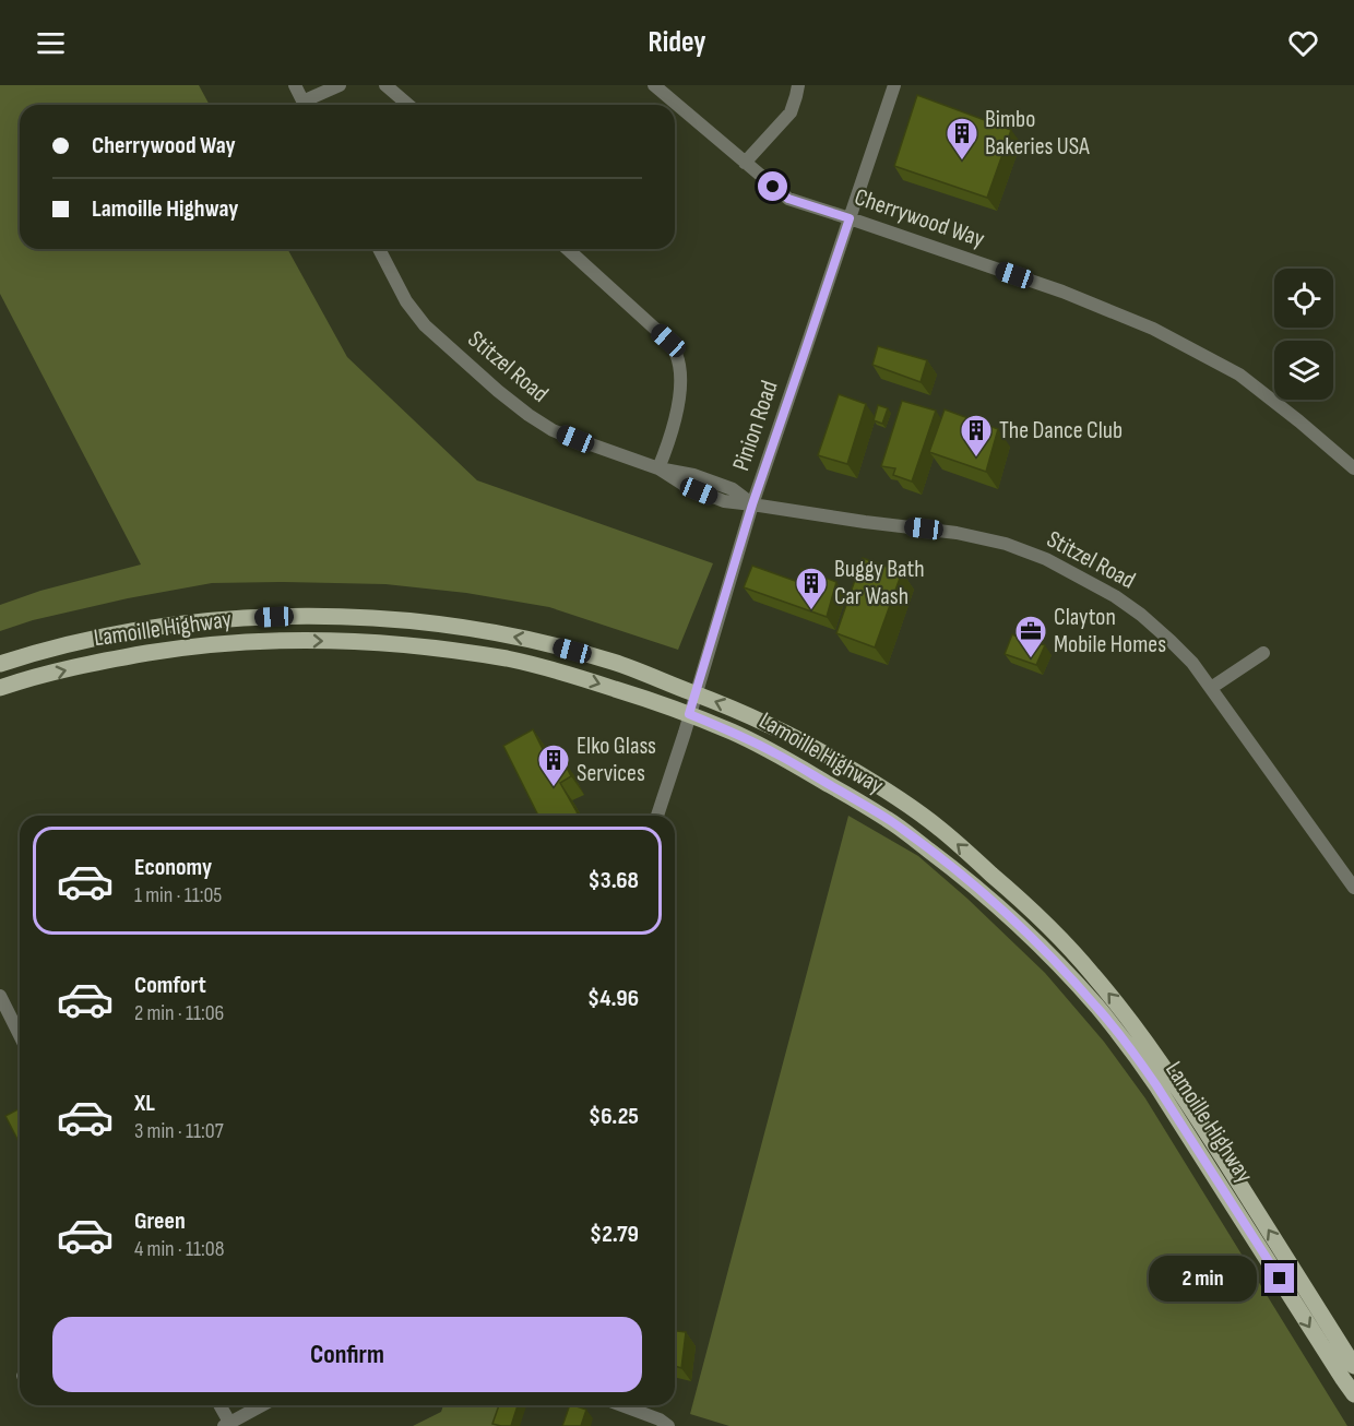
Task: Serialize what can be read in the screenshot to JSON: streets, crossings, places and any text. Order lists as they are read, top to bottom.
{
  "streets": {
    "main road": ["Lamoille Highway"],
    "street": ["Cherrywood Way", "Stitzel Road", "Pinion Road"]
  },
  "crossings": [
    ["Cherrywood Way", "Pinion Road"],
    ["Stitzel Road", "Pinion Road"],
    ["Pinion Road", "Lamoille Highway"]
  ],
  "places": {
    "building": [
      "Bimbo Bakeries USA",
      "The Dance Club",
      "Buggy Bath Car Wash",
      "Elko Glass Services"
    ],
    "office": ["Clayton Mobile Homes"]
  },
  "page": {
    "header": "Ridey",
    "banner": ["Cherrywood Way", "Lamoille Highway"],
    "list": [
      {
        "name": "Economy",
        "note": "1 min · 11:05",
        "value": "$3.68"
      },
      {
        "name": "Comfort",
        "note": "2 min · 11:06",
        "value": "$4.96"
      },
      {
        "name": "XL",
        "note": "3 min · 11:07",
        "value": "$6.25"
      },
      {
        "name": "Green",
        "note": "4 min · 11:08",
        "value": "$2.79"
      }
    ],
    "bubble": "2 min",
    "buttons": "Confirm"
  }
}
